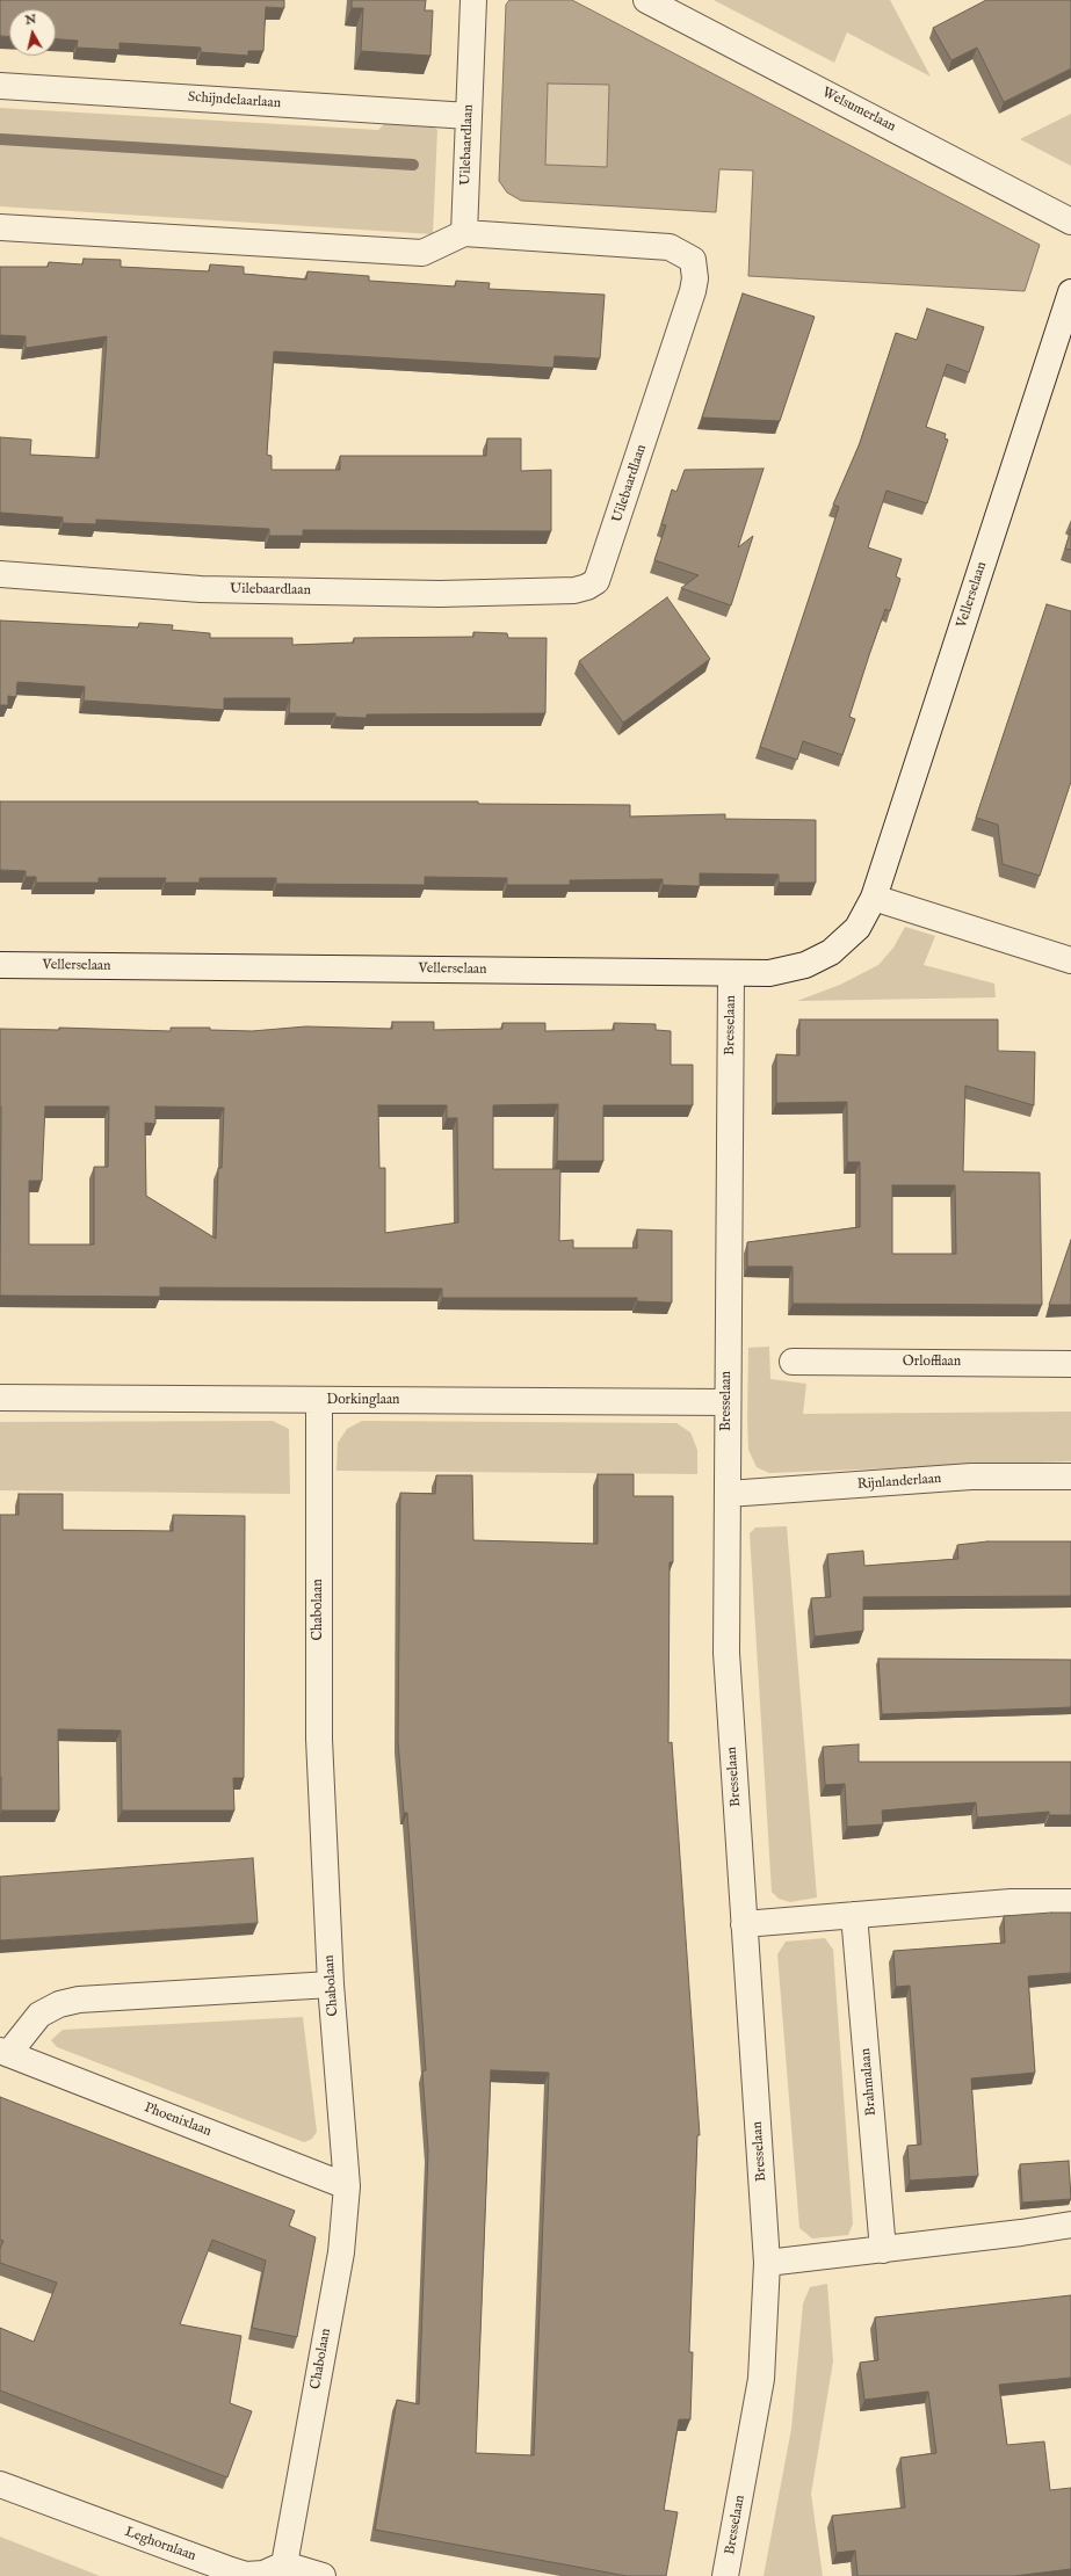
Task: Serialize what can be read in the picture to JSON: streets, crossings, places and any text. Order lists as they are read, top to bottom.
{
  "streets": {
    "street": [
      "Schijndelaarlaan",
      "Welsumerlaan",
      "Uilebaardlaan",
      "Vellerselaan",
      "Bresselaan",
      "Orlofflaan",
      "Dorkinglaan",
      "Rijnlanderlaan",
      "Chabolaan",
      "Brahmalaan",
      "Phoenixlaan",
      "Leghornlaan"
    ]
  },
  "crossings": [
    ["Schijndelaarlaan", "Uilebaardlaan"],
    ["Vellerselaan", "Bresselaan"],
    ["Bresselaan", "Dorkinglaan"],
    ["Bresselaan", "Rijnlanderlaan"],
    ["Dorkinglaan", "Chabolaan"],
    ["Chabolaan", "Phoenixlaan"],
    ["Chabolaan", "Leghornlaan"]
  ],
  "north": "top"
}
